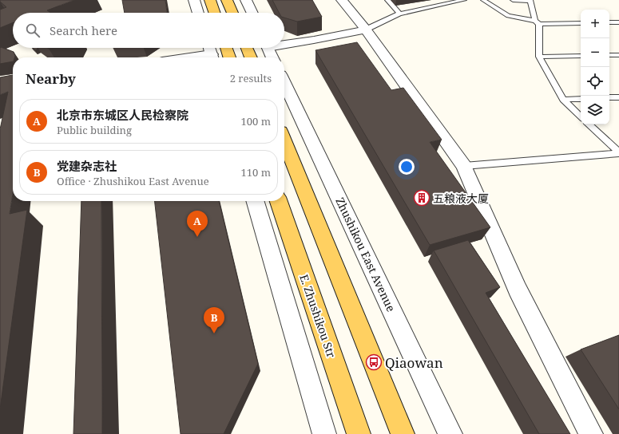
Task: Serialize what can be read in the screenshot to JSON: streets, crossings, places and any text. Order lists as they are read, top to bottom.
{
  "streets": {
    "main road": ["E. Zhushikou Str"],
    "street": ["Zhushikou East Avenue"]
  },
  "places": {
    "building": ["五粮液大厦"],
    "bus stop": ["Qiaowan"]
  },
  "page": {
    "map_buttons": ["+", "−"],
    "search": "Search here",
    "heading": ["Nearby", "2 results"],
    "list": [
      {
        "mark": "A",
        "name": "北京市东城区人民检察院",
        "note": "Public building",
        "value": "100 m"
      },
      {
        "mark": "B",
        "name": "党建杂志社",
        "note": "Office · Zhushikou East Avenue",
        "value": "110 m"
      }
    ],
    "pins": ["A", "B"]
  }
}
